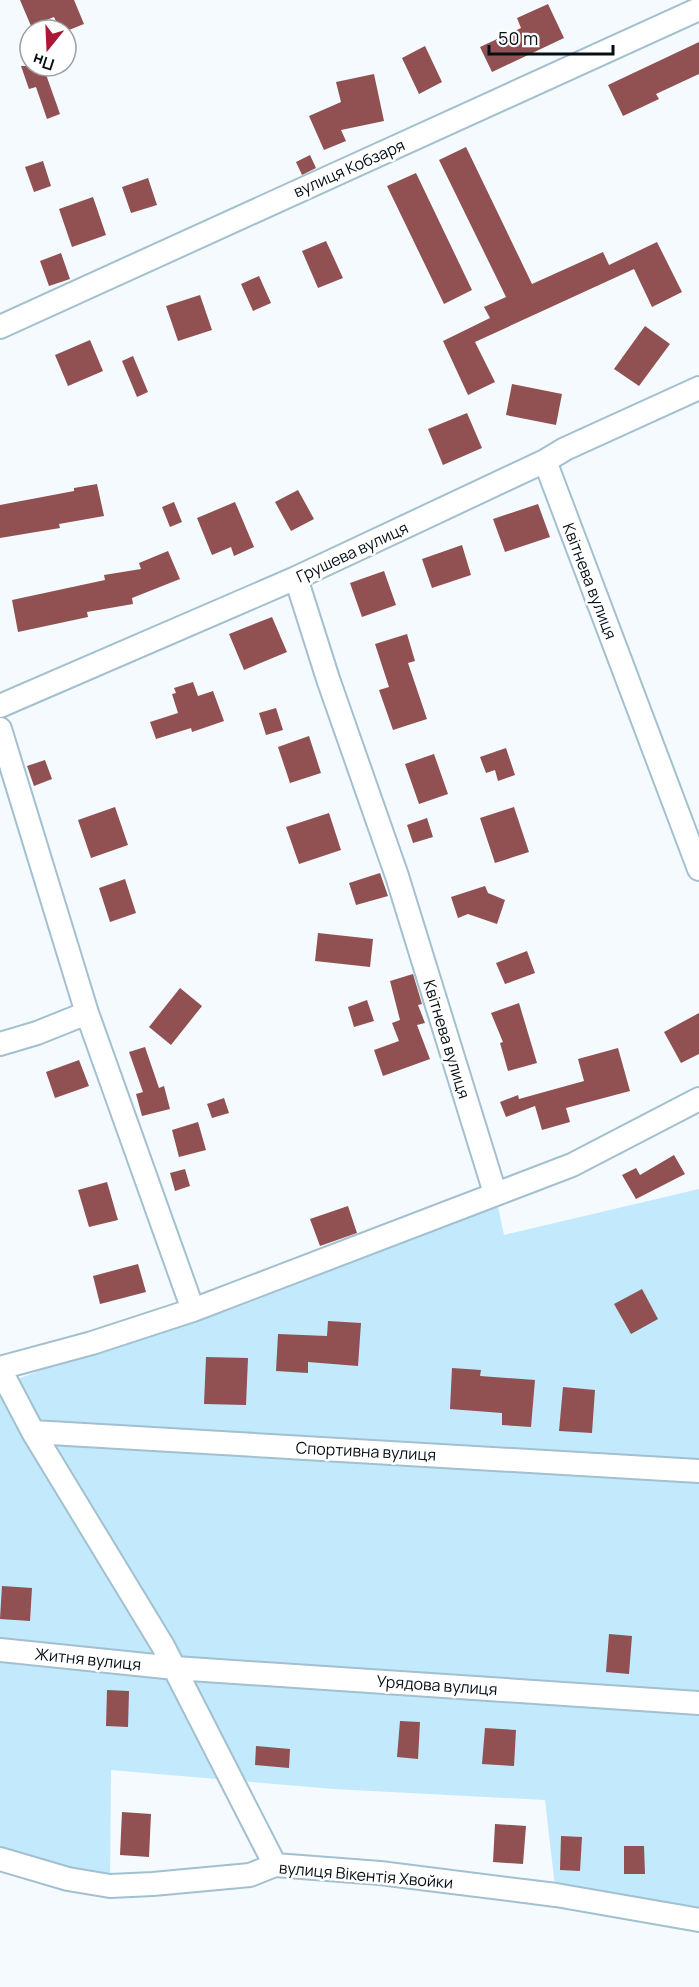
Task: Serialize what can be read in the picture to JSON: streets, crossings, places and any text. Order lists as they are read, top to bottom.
{
  "streets": {
    "street": [
      "вулиця Кобзаря",
      "Грушева вулиця",
      "Квітнева вулиця",
      "Спортивна вулиця",
      "Житня вулиця",
      "Урядова вулиця",
      "вулиця Вікентія Хвойки"
    ]
  },
  "crossings": [
    ["Грушева вулиця", "Квітнева вулиця"],
    ["Житня вулиця", "Урядова вулиця"]
  ],
  "scale_bar": "50 m",
  "north": "bottom"
}
